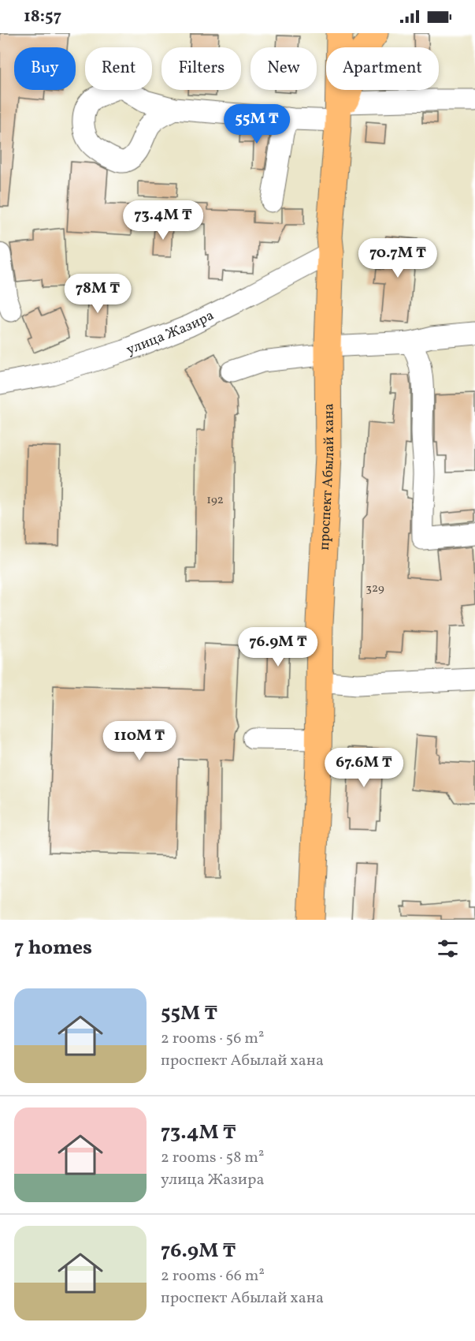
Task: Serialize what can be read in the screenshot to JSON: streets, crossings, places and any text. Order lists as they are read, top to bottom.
{
  "streets": {
    "main road": ["проспект Абылай хана"],
    "street": ["улица Жазира"]
  },
  "crossings": [
    ["улица Жазира", "проспект Абылай хана"]
  ],
  "house_numbers": ["192", "329"],
  "page": {
    "status": "18:57",
    "chip": [
      "Buy",
      "Rent",
      "Filters",
      "New",
      "Apartment"
    ],
    "price": [
      "55M ₸",
      "73.4M ₸",
      "70.7M ₸",
      "78M ₸",
      "76.9M ₸",
      "110M ₸",
      "67.6M ₸"
    ],
    "heading": "7 homes",
    "list": [
      {
        "name": "55M ₸",
        "note": "2 rooms · 56 m² · проспект Абылай хана"
      },
      {
        "name": "73.4M ₸",
        "note": "2 rooms · 58 m² · улица Жазира"
      },
      {
        "name": "76.9M ₸",
        "note": "2 rooms · 66 m² · проспект Абылай хана"
      }
    ]
  }
}
